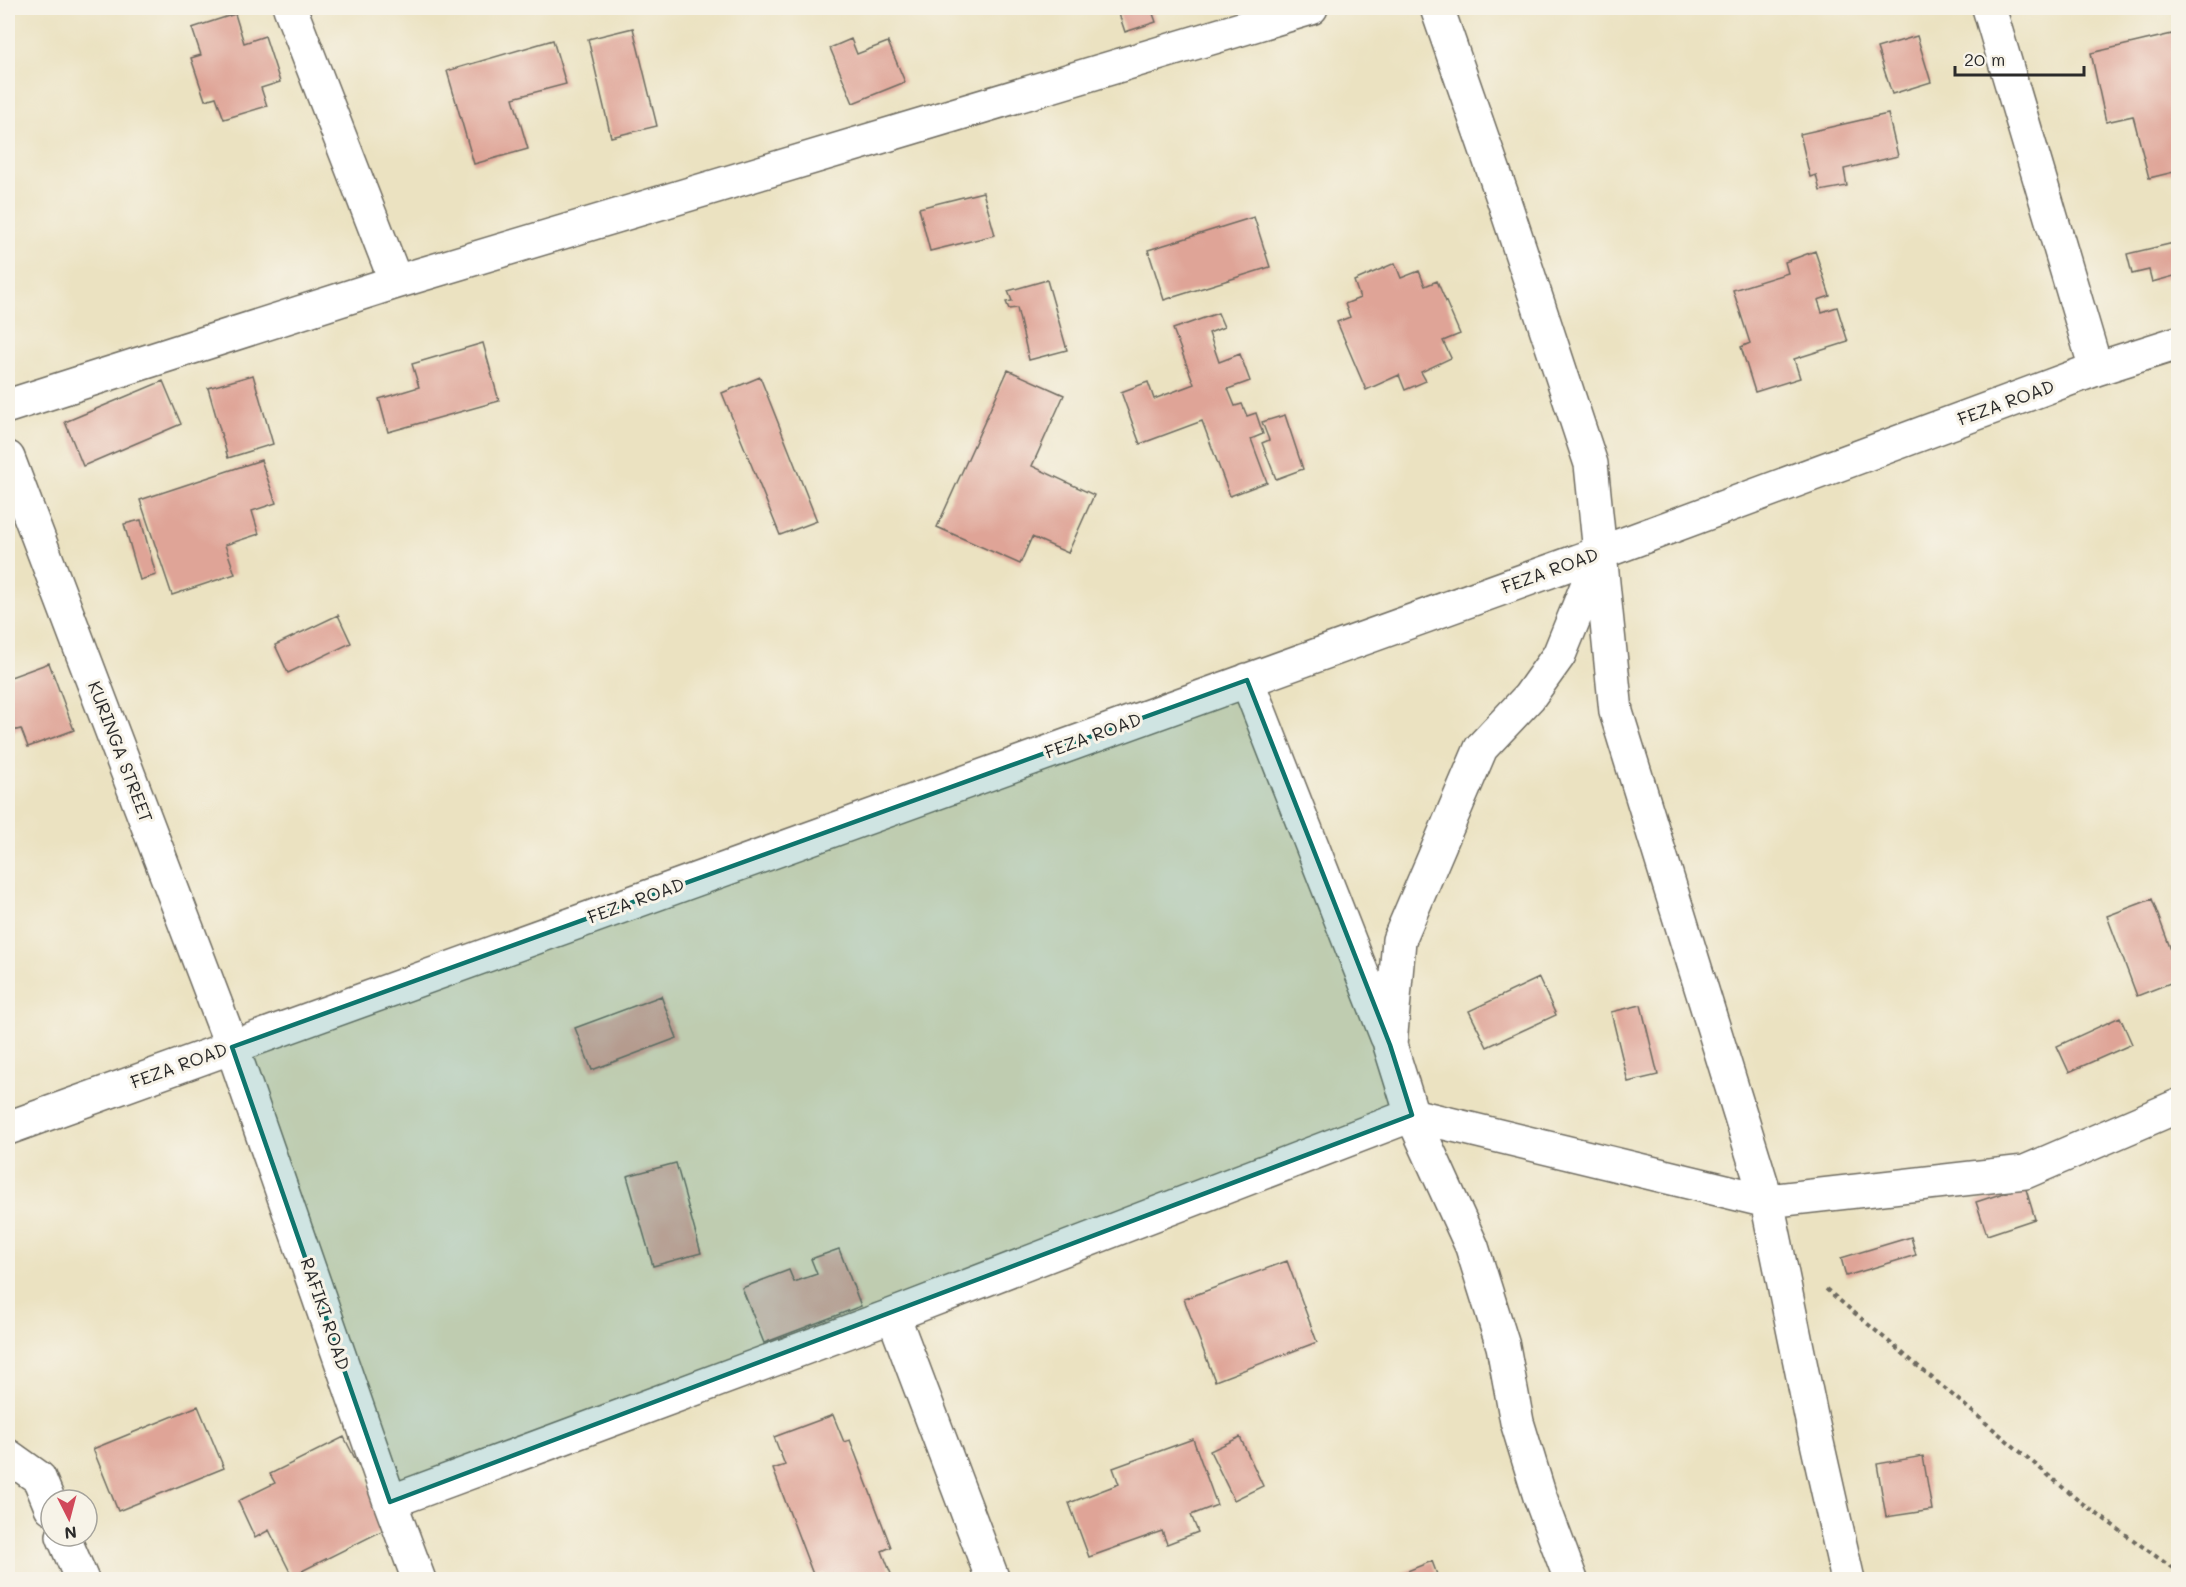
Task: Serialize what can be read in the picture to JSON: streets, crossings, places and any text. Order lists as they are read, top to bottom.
{
  "streets": {
    "street": ["FEZA ROAD", "KURINGA STREET", "RAFIKI ROAD"]
  },
  "crossings": [
    ["FEZA ROAD", "KURINGA STREET"],
    ["FEZA ROAD", "RAFIKI ROAD"],
    ["KURINGA STREET", "RAFIKI ROAD"]
  ],
  "scale_bar": "20 m",
  "north": "bottom"
}
